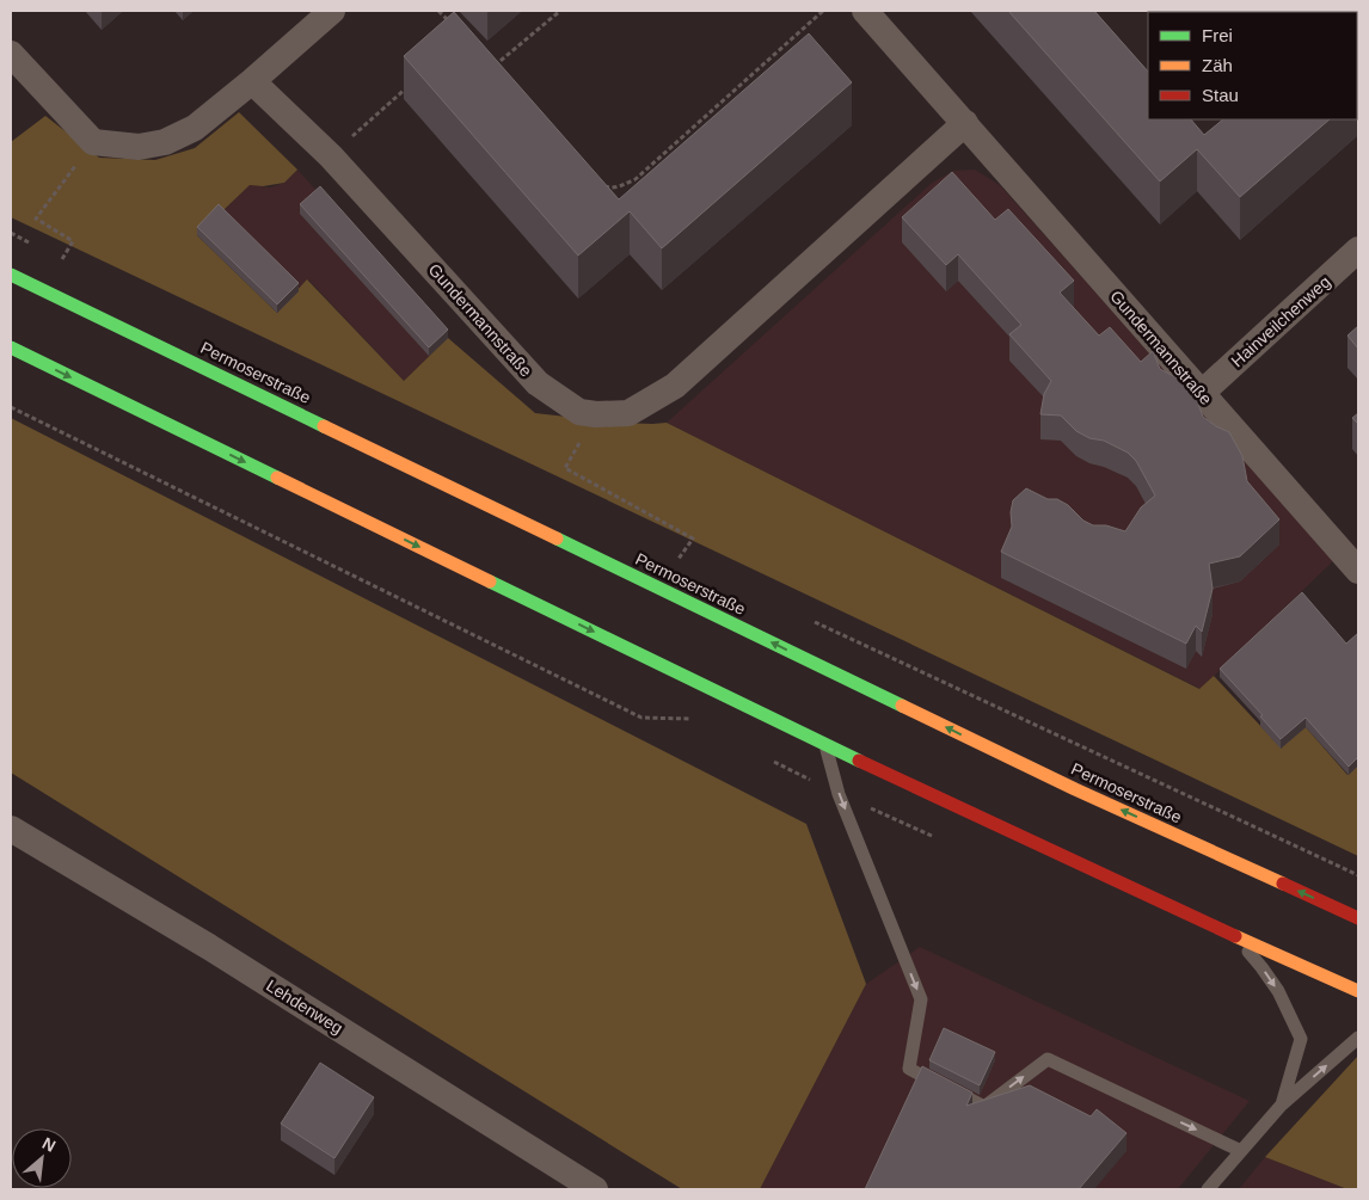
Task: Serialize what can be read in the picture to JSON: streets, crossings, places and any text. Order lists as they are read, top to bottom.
{
  "streets": {
    "main road": ["Permoserstraße"],
    "street": ["Gundermannstraße", "Hainveilchenweg", "Lehdenweg"]
  },
  "crossings": [
    ["Gundermannstraße", "Hainveilchenweg"]
  ],
  "legend": ["Frei", "Zäh", "Stau"],
  "north": "top right"
}
